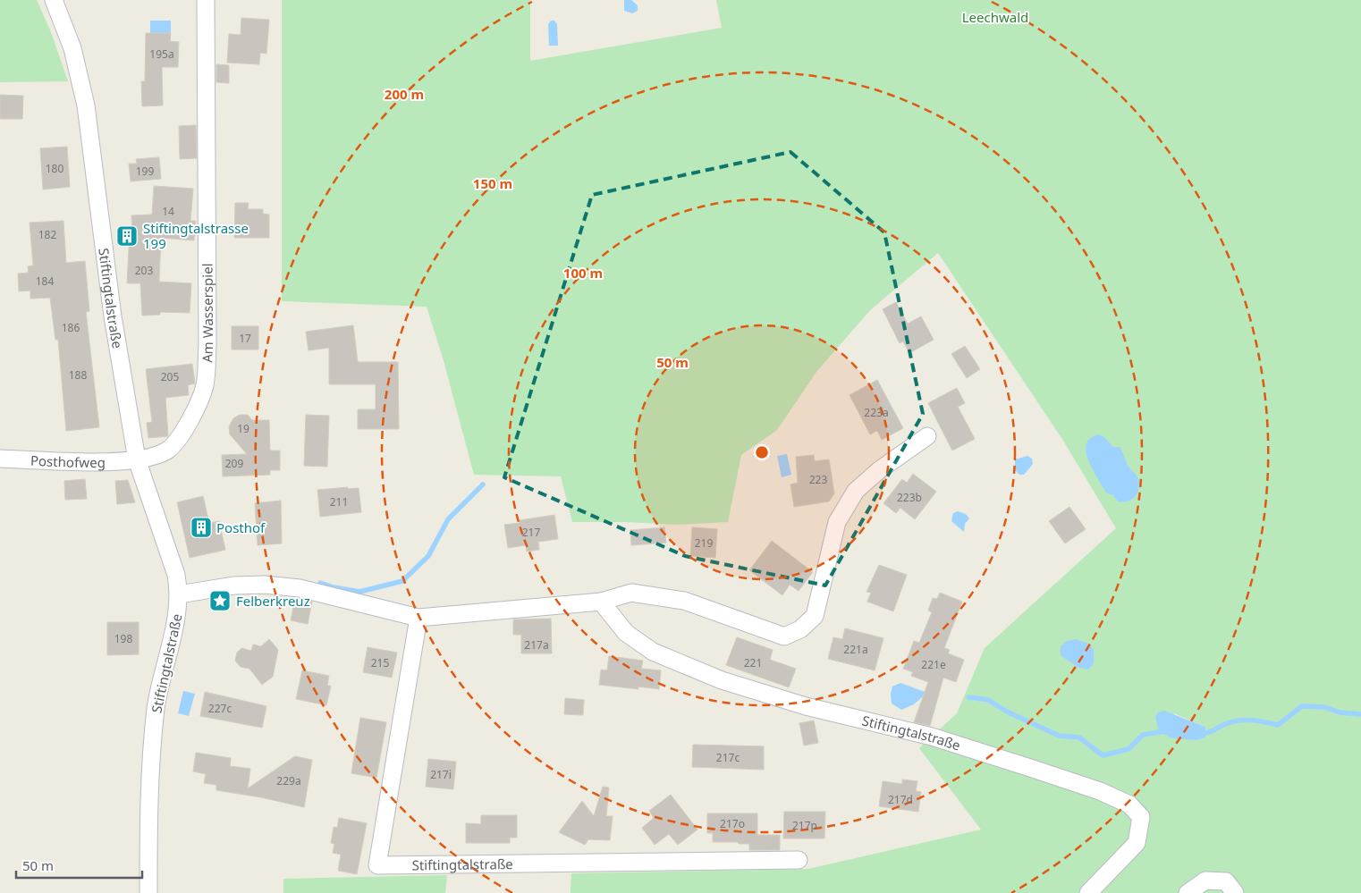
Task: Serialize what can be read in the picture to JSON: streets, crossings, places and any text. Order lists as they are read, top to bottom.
{
  "streets": {
    "street": ["Stiftingtalstraße", "Am Wasserspiel", "Posthofweg"]
  },
  "crossings": [
    ["Stiftingtalstraße", "Am Wasserspiel"],
    ["Stiftingtalstraße", "Posthofweg"],
    ["Am Wasserspiel", "Posthofweg"]
  ],
  "parks": ["Leechwald"],
  "places": {
    "building": ["Stiftingtalstrasse 199", "Posthof"],
    "place": ["Felberkreuz"]
  },
  "house_numbers": [
    "195a",
    "180",
    "199",
    "14",
    "182",
    "203",
    "184",
    "186",
    "17",
    "188",
    "205",
    "223a",
    "19",
    "209",
    "223",
    "223b",
    "211",
    "217",
    "219",
    "198",
    "217a",
    "221a",
    "215",
    "221",
    "221e",
    "227c",
    "217c",
    "217i",
    "229a",
    "217d",
    "217o",
    "217p"
  ],
  "scale_bar": "50 m",
  "rings": [
    "200 m",
    "150 m",
    "100 m",
    "50 m"
  ]
}
